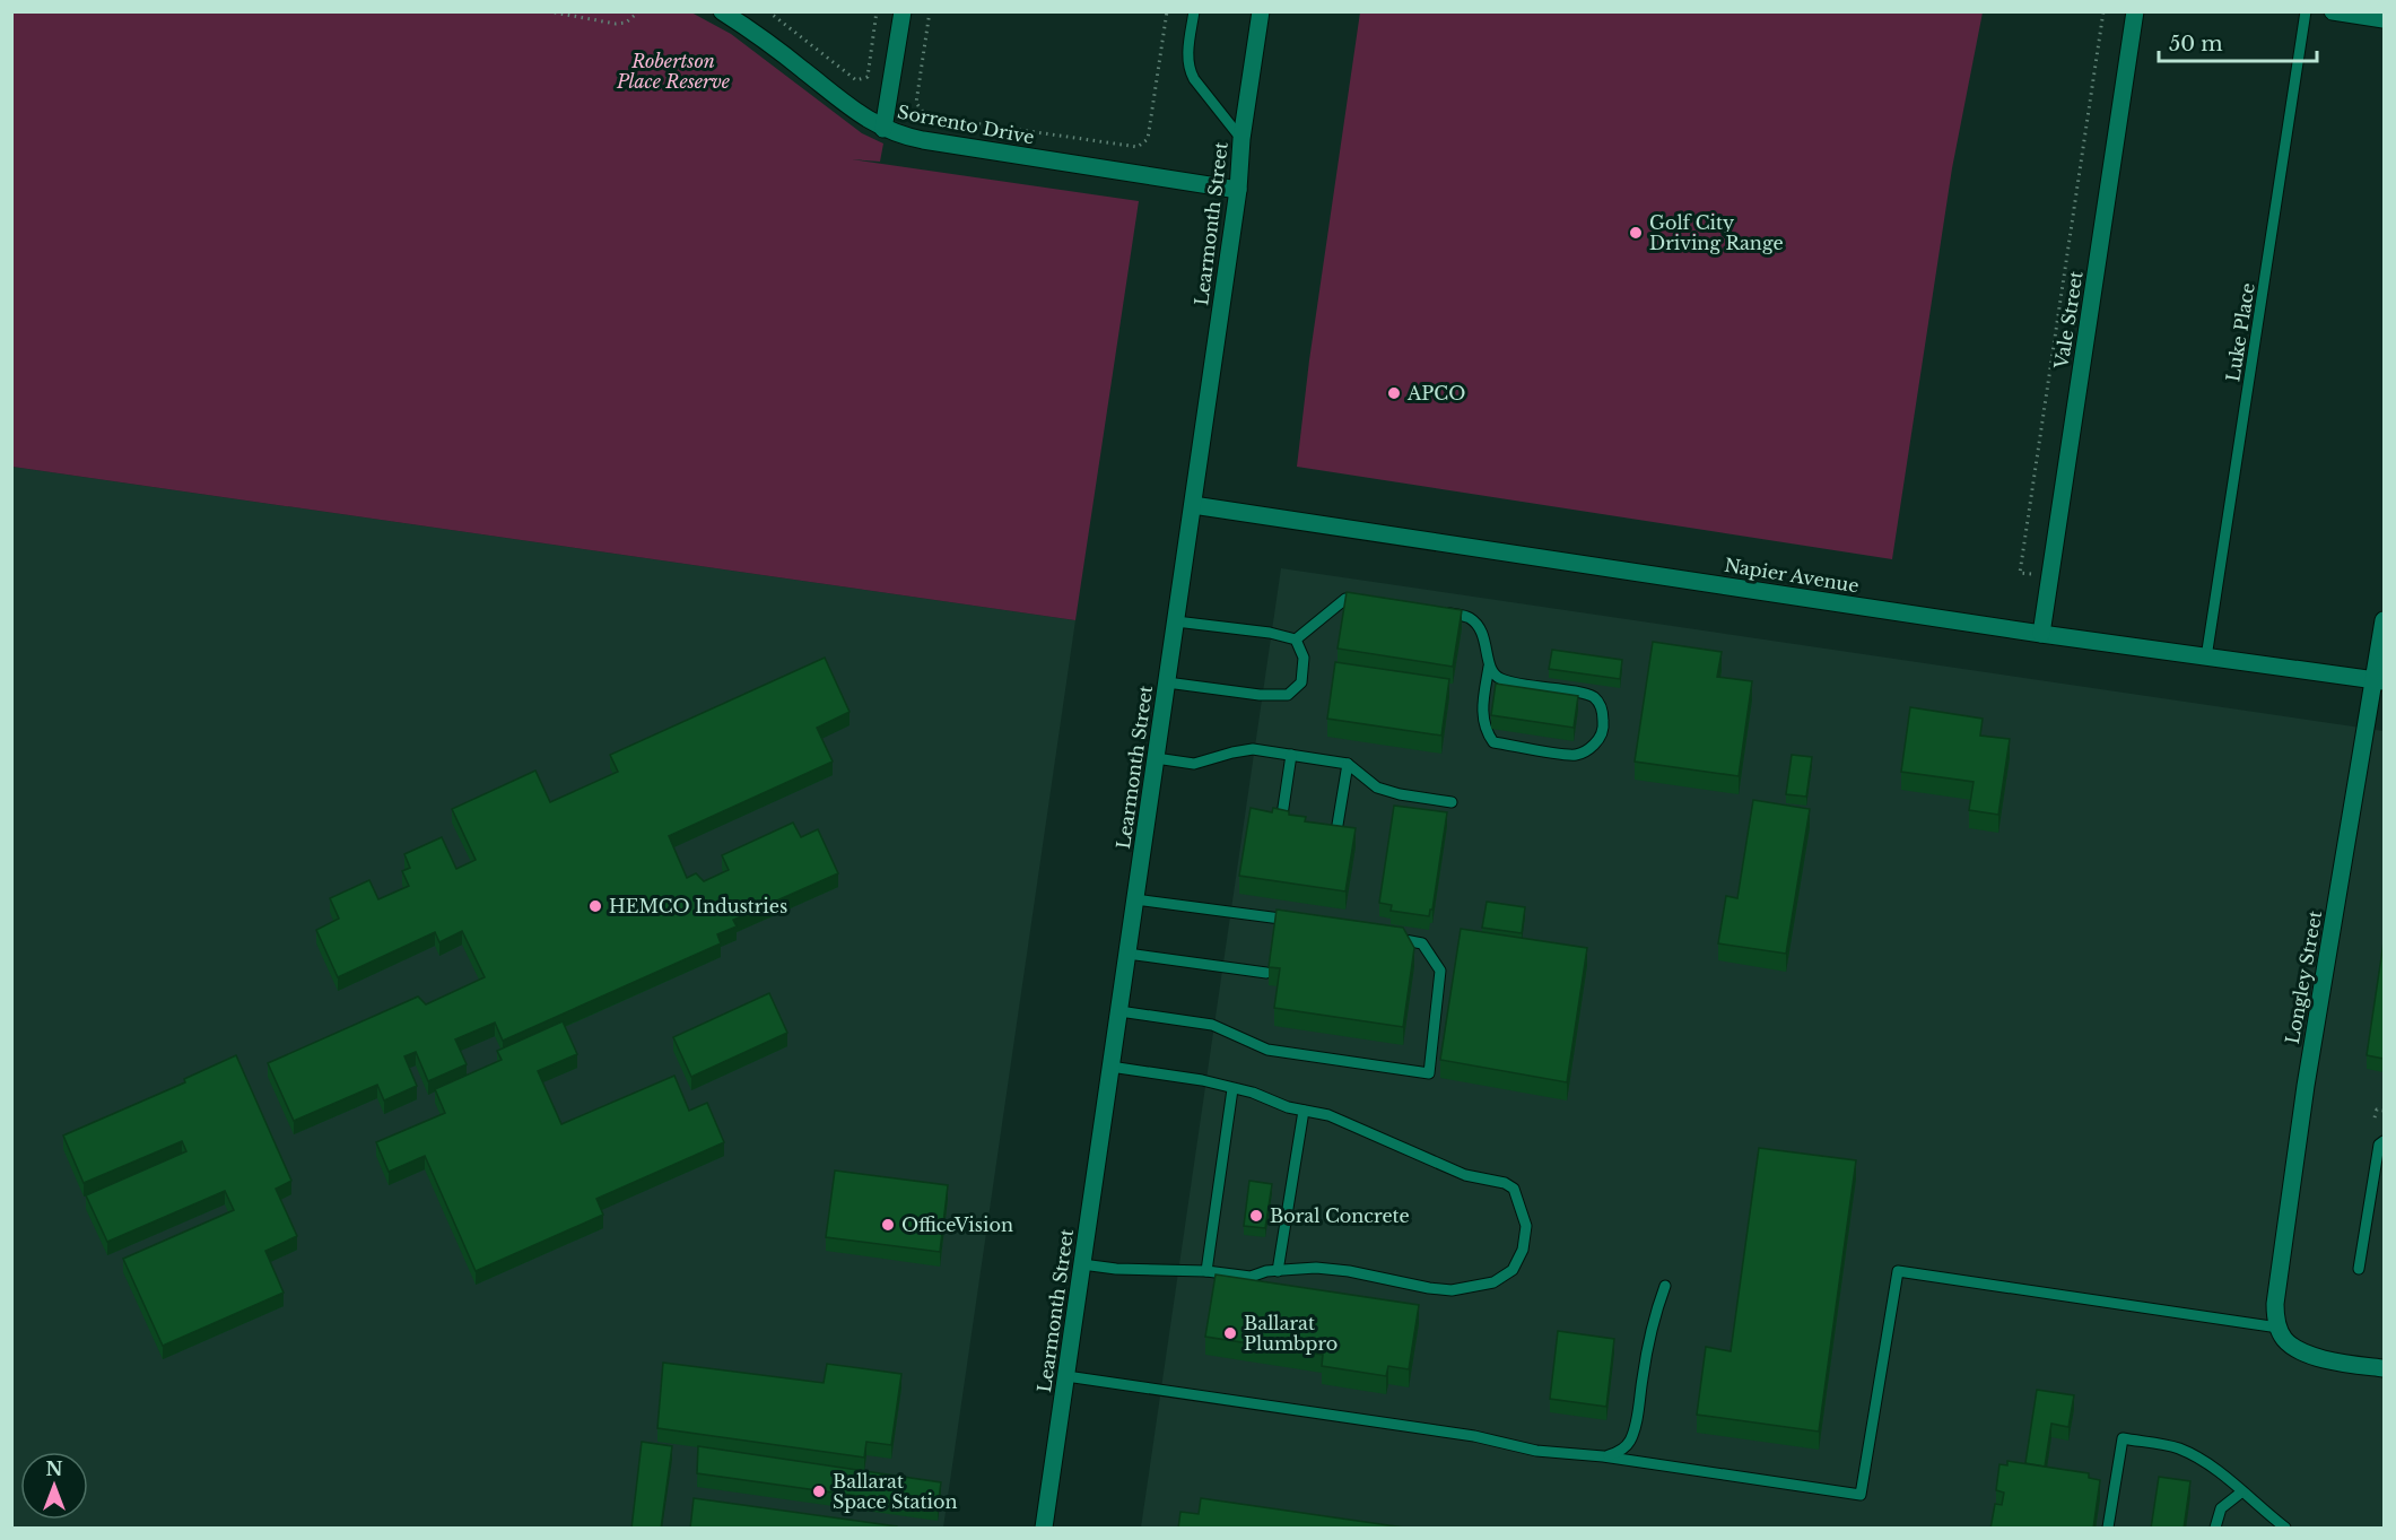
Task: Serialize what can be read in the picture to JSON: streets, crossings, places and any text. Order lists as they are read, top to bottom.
{
  "streets": {
    "street": [
      "Sorrento Drive",
      "Learmonth Street",
      "Vale Street",
      "Napier Avenue",
      "Longley Street"
    ],
    "lane": ["Luke Place"]
  },
  "crossings": [
    ["Sorrento Drive", "Learmonth Street"],
    ["Learmonth Street", "Napier Avenue"],
    ["Vale Street", "Napier Avenue"],
    ["Luke Place", "Napier Avenue"],
    ["Napier Avenue", "Longley Street"]
  ],
  "parks": ["Robertson Place Reserve"],
  "places": [
    "Golf City Driving Range",
    "APCO",
    "HEMCO Industries",
    "Boral Concrete",
    "OfficeVision",
    "Ballarat Plumbpro",
    "Ballarat Space Station"
  ],
  "scale_bar": "50 m",
  "north": "top"
}
